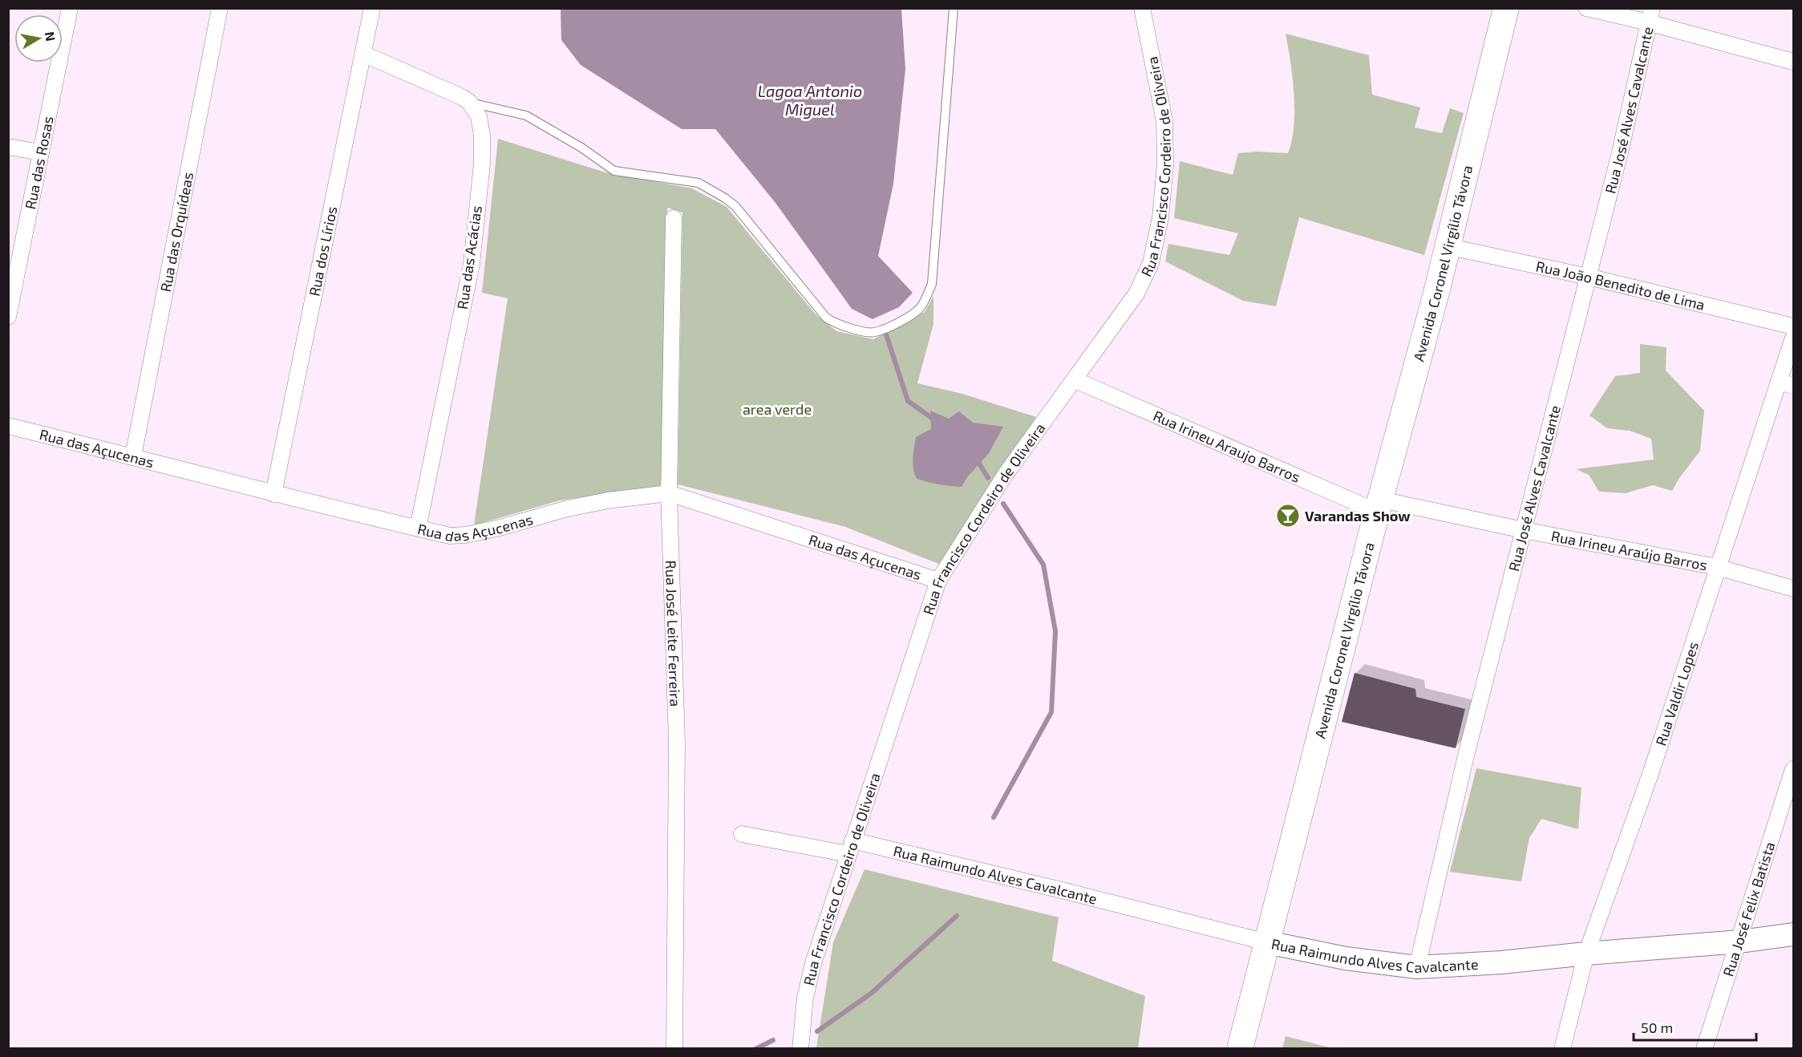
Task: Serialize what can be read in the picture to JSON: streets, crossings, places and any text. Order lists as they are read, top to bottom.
{
  "streets": {
    "main road": ["Avenida Coronel Virgílio Távora"],
    "street": [
      "Rua José Alves Cavalcante",
      "Rua das Rosas",
      "Rua Francisco Cordeiro de Oliveira",
      "Rua das Orquídeas",
      "Rua dos Lírios",
      "Rua das Acácias",
      "Rua João Benedito de Lima",
      "Rua Irineu Araujo Barros",
      "Rua das Açucenas",
      "Rua Irineu Araújo Barros",
      "Rua José Leite Ferreira",
      "Rua Valdir Lopes",
      "Rua Raimundo Alves Cavalcante",
      "Rua José Felix Batista"
    ]
  },
  "crossings": [
    ["Rua José Alves Cavalcante", "Rua João Benedito de Lima"],
    ["Rua José Alves Cavalcante", "Rua Irineu Araújo Barros"],
    ["Rua José Alves Cavalcante", "Rua Raimundo Alves Cavalcante"],
    ["Rua Francisco Cordeiro de Oliveira", "Rua Irineu Araujo Barros"],
    ["Rua Francisco Cordeiro de Oliveira", "Rua das Açucenas"],
    ["Rua Francisco Cordeiro de Oliveira", "Rua Raimundo Alves Cavalcante"],
    ["Rua das Orquídeas", "Rua das Açucenas"],
    ["Rua dos Lírios", "Rua das Açucenas"],
    ["Rua das Acácias", "Rua das Açucenas"],
    ["Avenida Coronel Virgílio Távora", "Rua João Benedito de Lima"],
    ["Avenida Coronel Virgílio Távora", "Rua Irineu Araujo Barros"],
    ["Avenida Coronel Virgílio Távora", "Rua Irineu Araújo Barros"],
    ["Avenida Coronel Virgílio Távora", "Rua Raimundo Alves Cavalcante"],
    ["Rua Irineu Araujo Barros", "Rua Irineu Araújo Barros"],
    ["Rua das Açucenas", "Rua José Leite Ferreira"],
    ["Rua Irineu Araújo Barros", "Rua Valdir Lopes"],
    ["Rua Valdir Lopes", "Rua Raimundo Alves Cavalcante"],
    ["Rua Raimundo Alves Cavalcante", "Rua José Felix Batista"]
  ],
  "water": ["Lagoa Antonio Miguel"],
  "parks": ["area verde"],
  "places": {
    "bar": ["Varandas Show"]
  },
  "scale_bar": "50 m",
  "north": "right"
}
